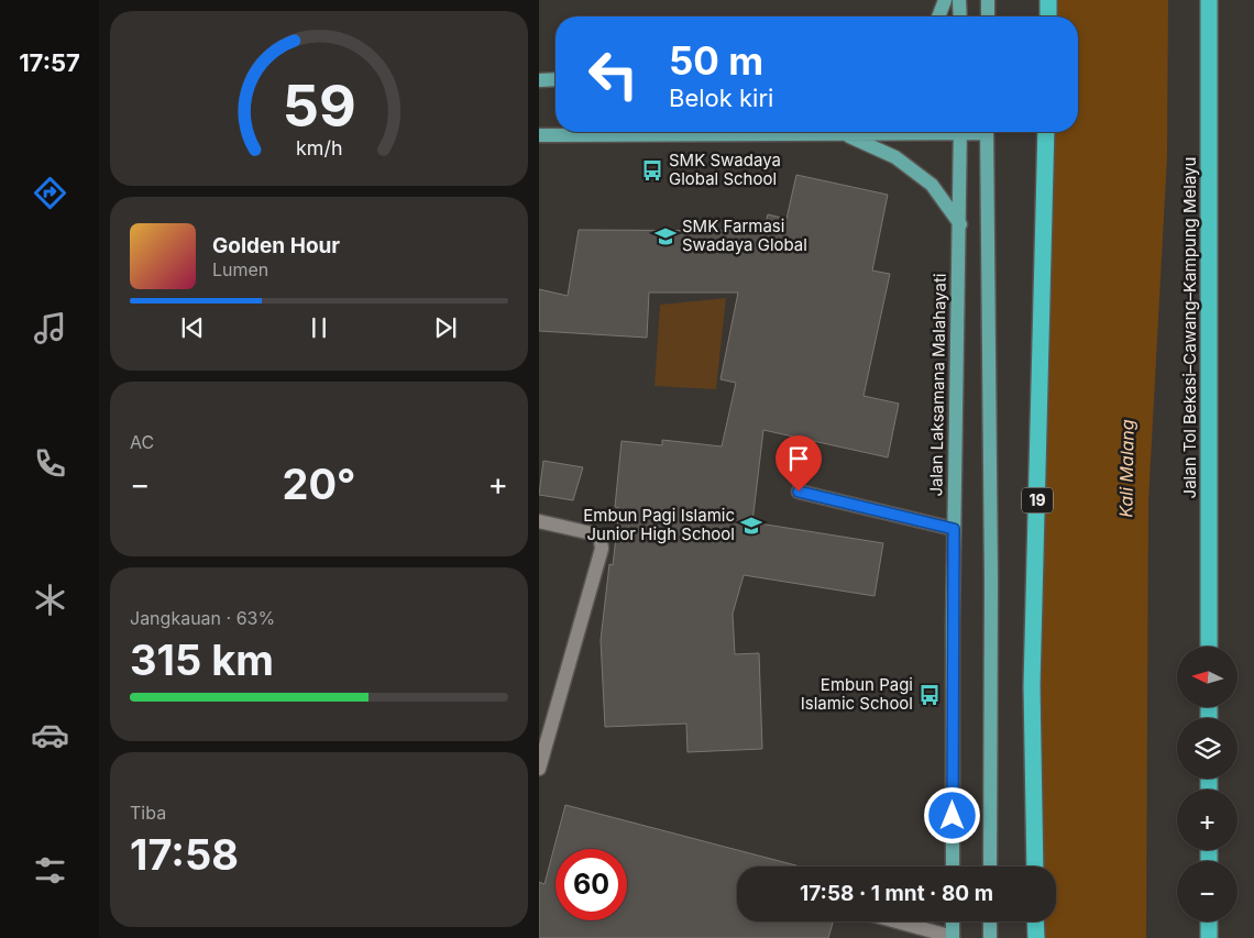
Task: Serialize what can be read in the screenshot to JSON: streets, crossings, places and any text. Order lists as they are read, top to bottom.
{
  "streets": {
    "highway": ["Jalan Tol Bekasi–Cawang–Kampung Melayu", "19"],
    "main road": ["Jalan Laksamana Malahayati"]
  },
  "water": ["Kali Malang"],
  "places": {
    "bus stop": ["SMK Swadaya Global School", "Embun Pagi Islamic School"],
    "school or university": ["SMK Farmasi Swadaya Global", "Embun Pagi Islamic Junior High School"]
  },
  "north": "left",
  "page": {
    "tabs": "17:57",
    "turn": ["50 m", "Belok kiri"],
    "song": ["Golden Hour", "Lumen"],
    "tile": [
      "AC",
      ["Jangkauan · 63%", "315 km"],
      ["Tiba", "17:58"]
    ],
    "heat": ["−", "20°", "+"],
    "map_buttons": ["+", "−"],
    "limit": "60",
    "trip": "17:58 · 1 mnt · 80 m",
    "gauge": ["59", "km/h"]
  }
}
